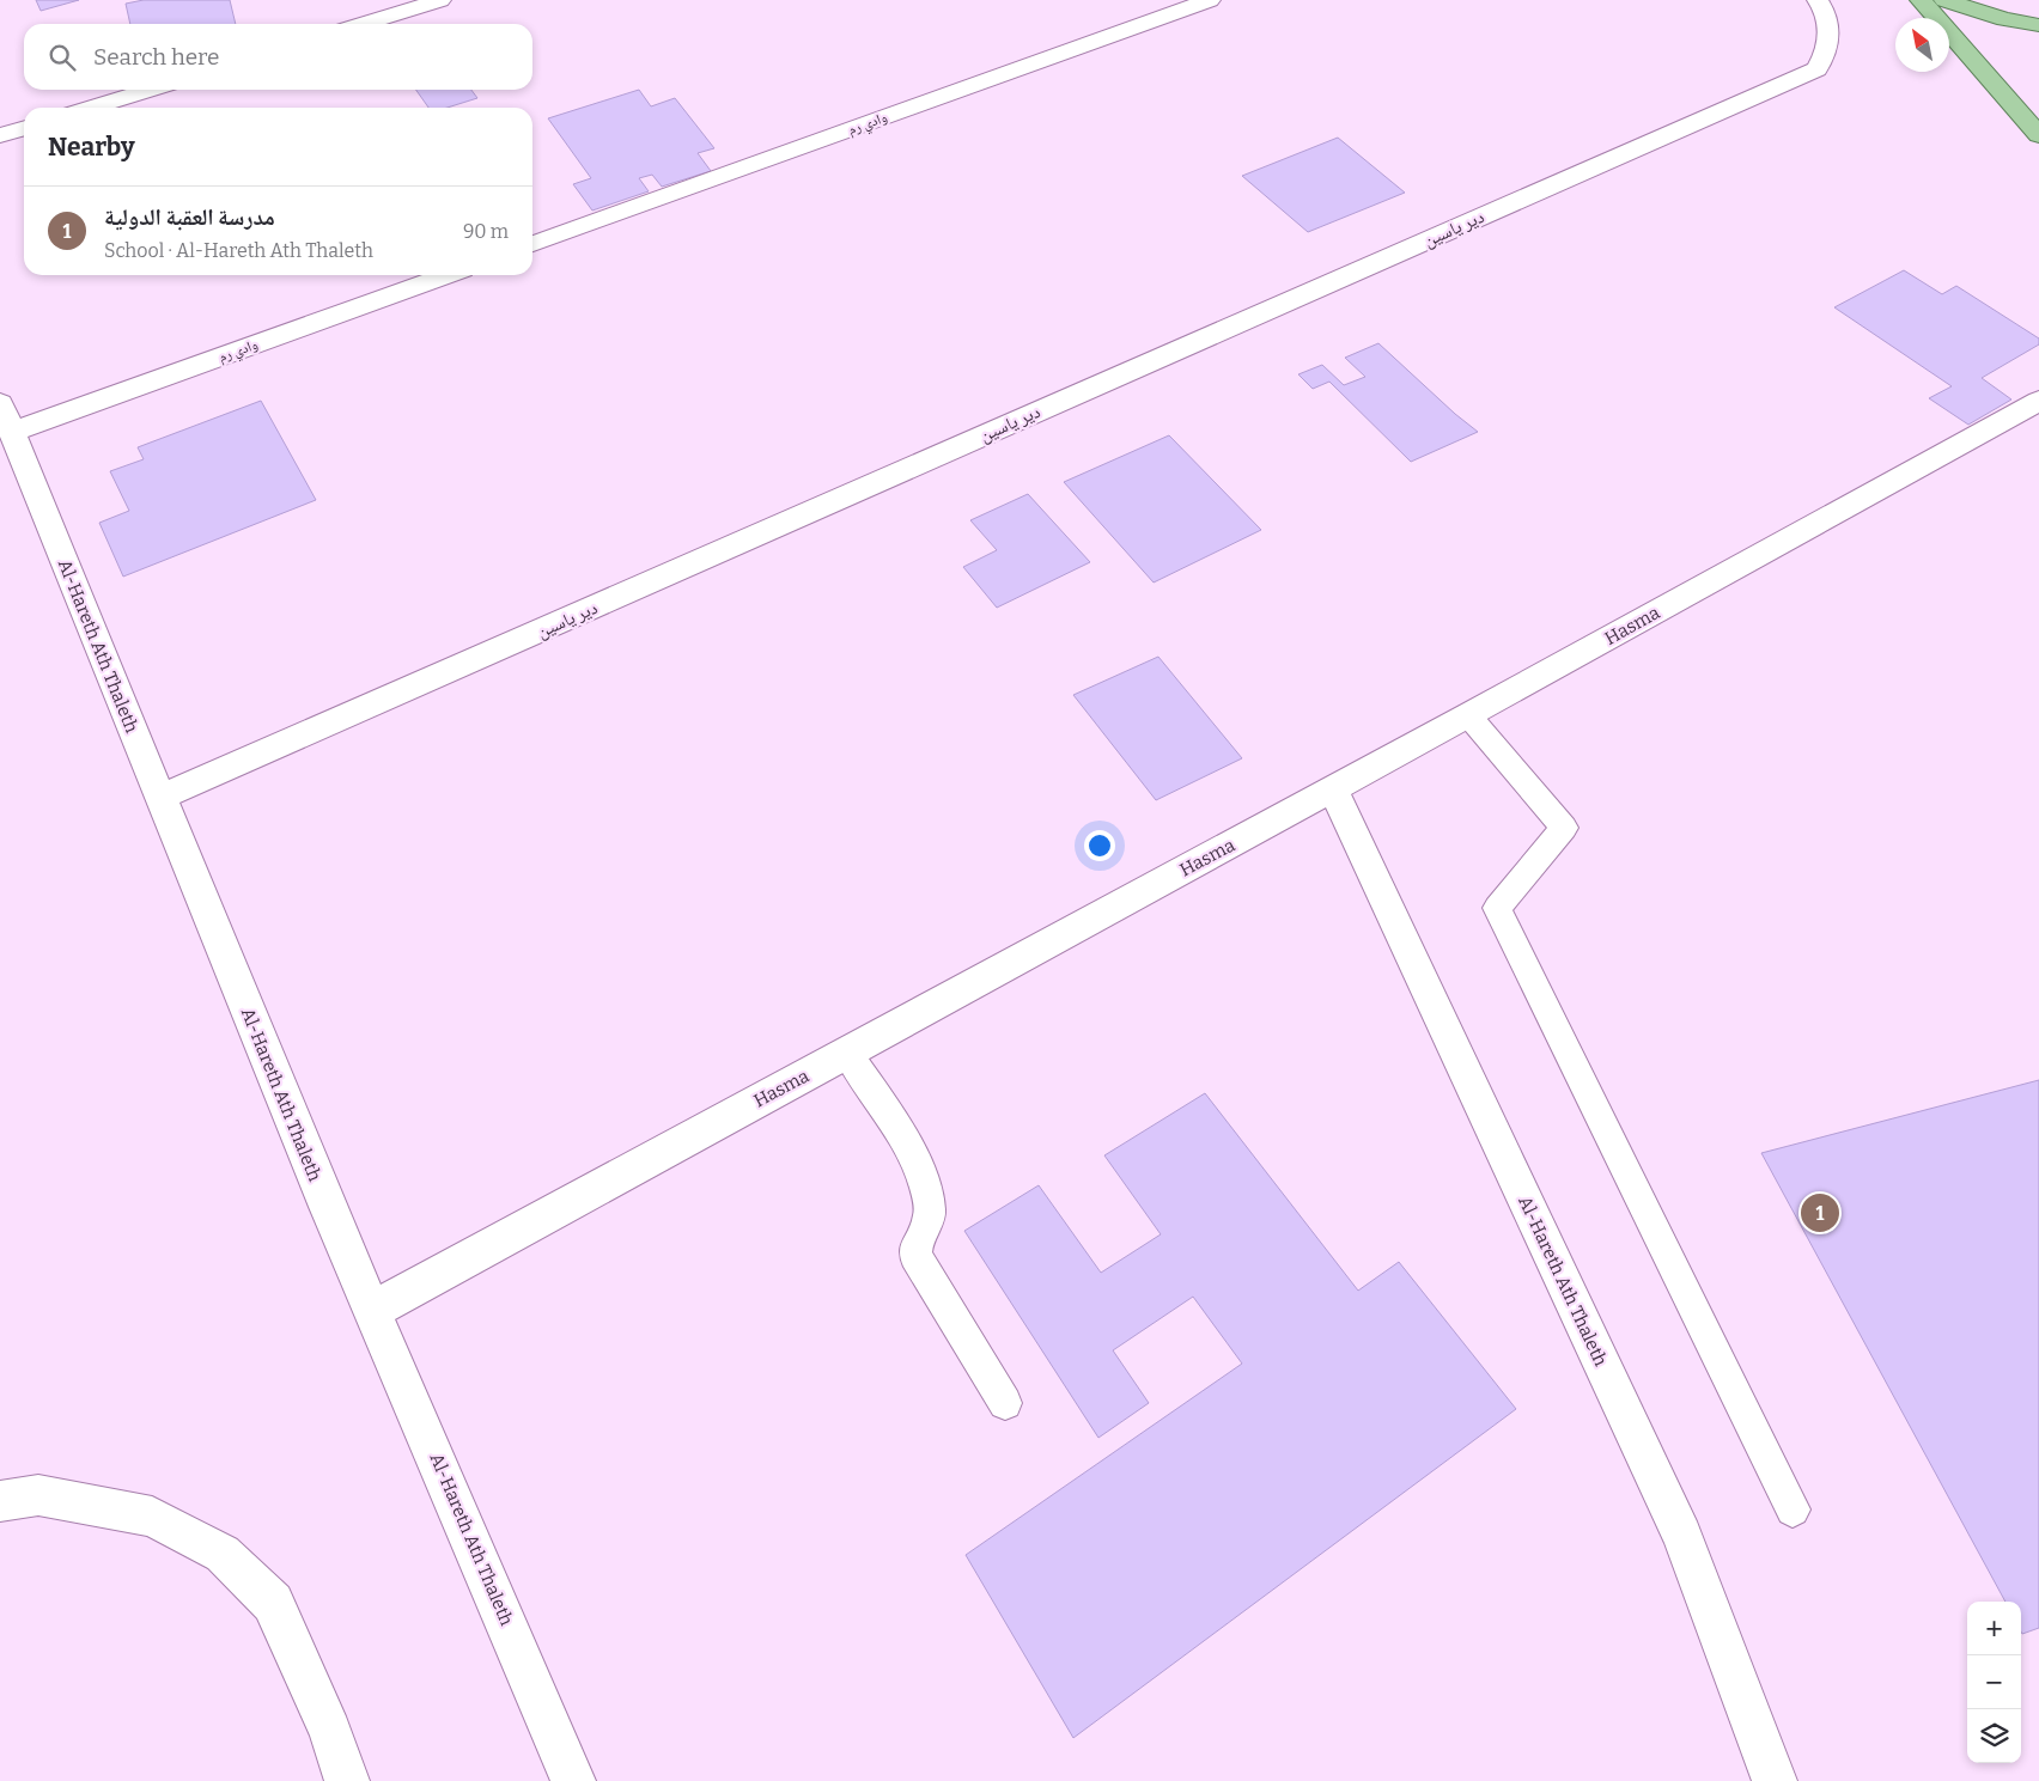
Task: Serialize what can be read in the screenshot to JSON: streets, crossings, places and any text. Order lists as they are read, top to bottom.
{
  "streets": {
    "street": [
      "وادي رم",
      "دير ياسين",
      "Hasma",
      "Al-Hareth Ath Thaleth"
    ]
  },
  "crossings": [
    ["وادي رم", "Al-Hareth Ath Thaleth"],
    ["دير ياسين", "Al-Hareth Ath Thaleth"],
    ["Hasma", "Al-Hareth Ath Thaleth"]
  ],
  "north": "top left",
  "page": {
    "search": "Search here",
    "heading": "Nearby",
    "list": [
      {
        "mark": "1",
        "name": "مدرسة العقبة الدولية",
        "note": "School · Al-Hareth Ath Thaleth",
        "value": "90 m"
      }
    ],
    "pins": "1",
    "map_buttons": ["+", "−"]
  }
}
